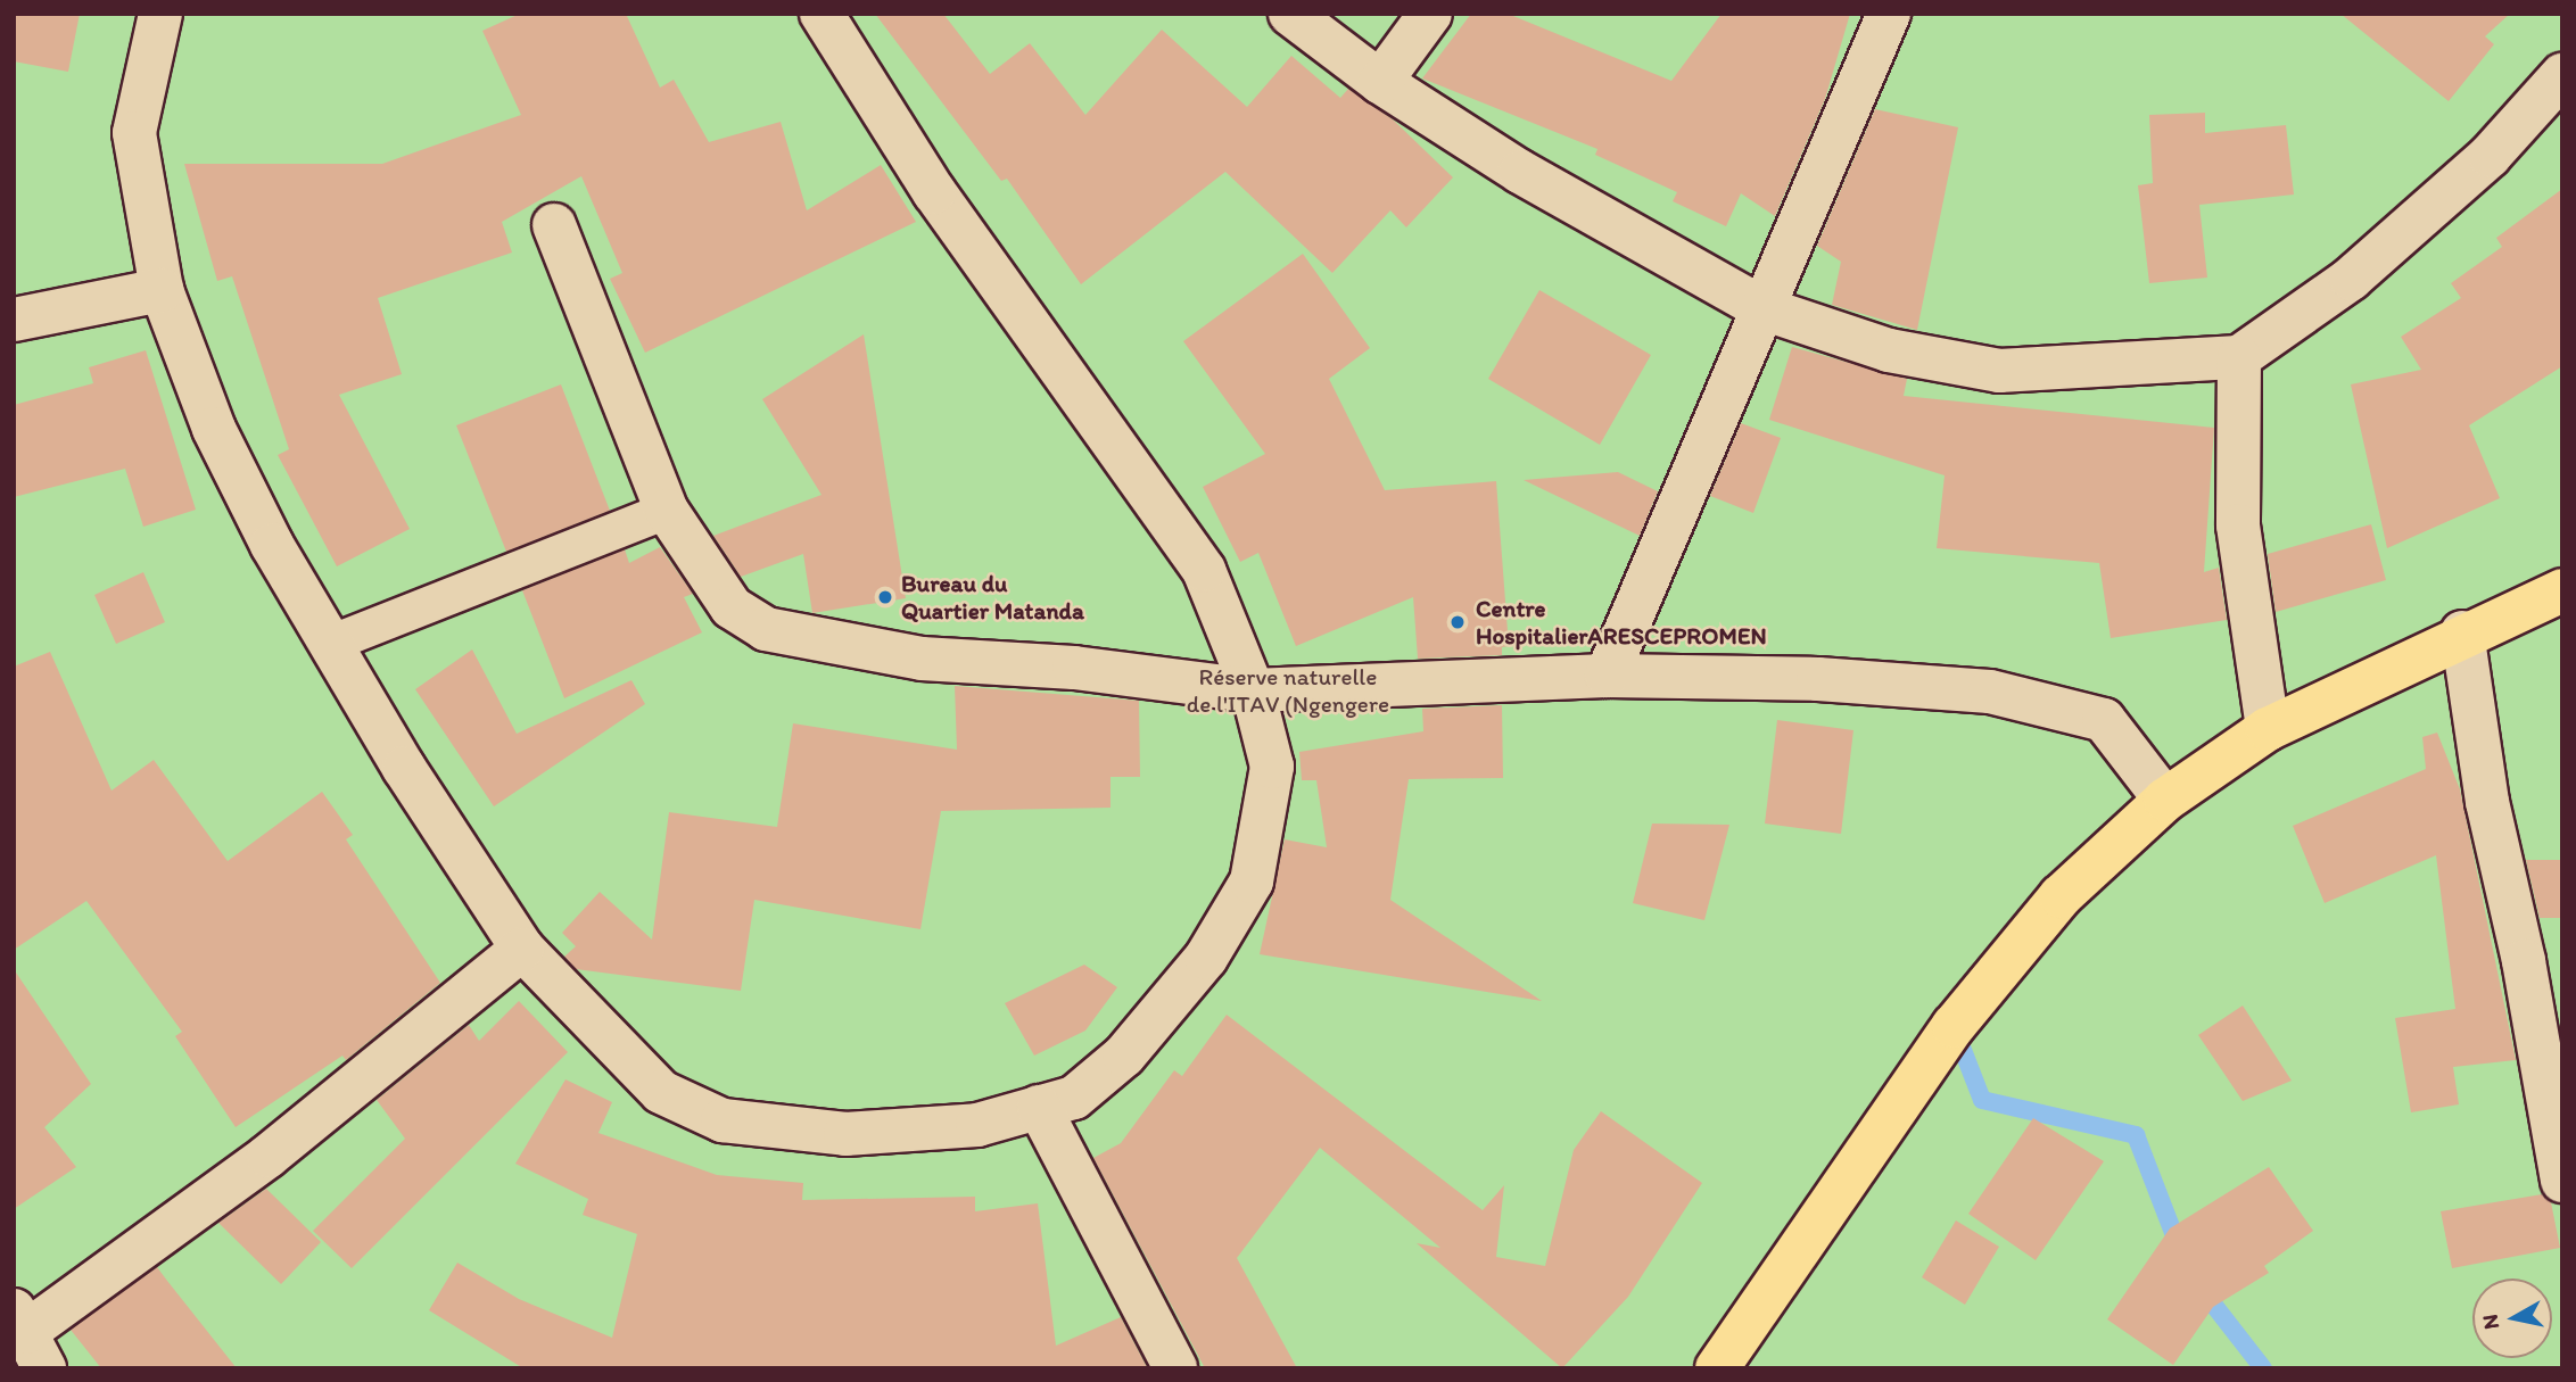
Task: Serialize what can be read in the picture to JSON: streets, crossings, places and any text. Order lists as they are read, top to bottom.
{
  "parks": ["Réserve naturelle de l'ITAV (Ngengere"],
  "places": ["Bureau du Quartier Matanda", "Centre HospitalierARESCEPROMEN"],
  "north": "left"
}
